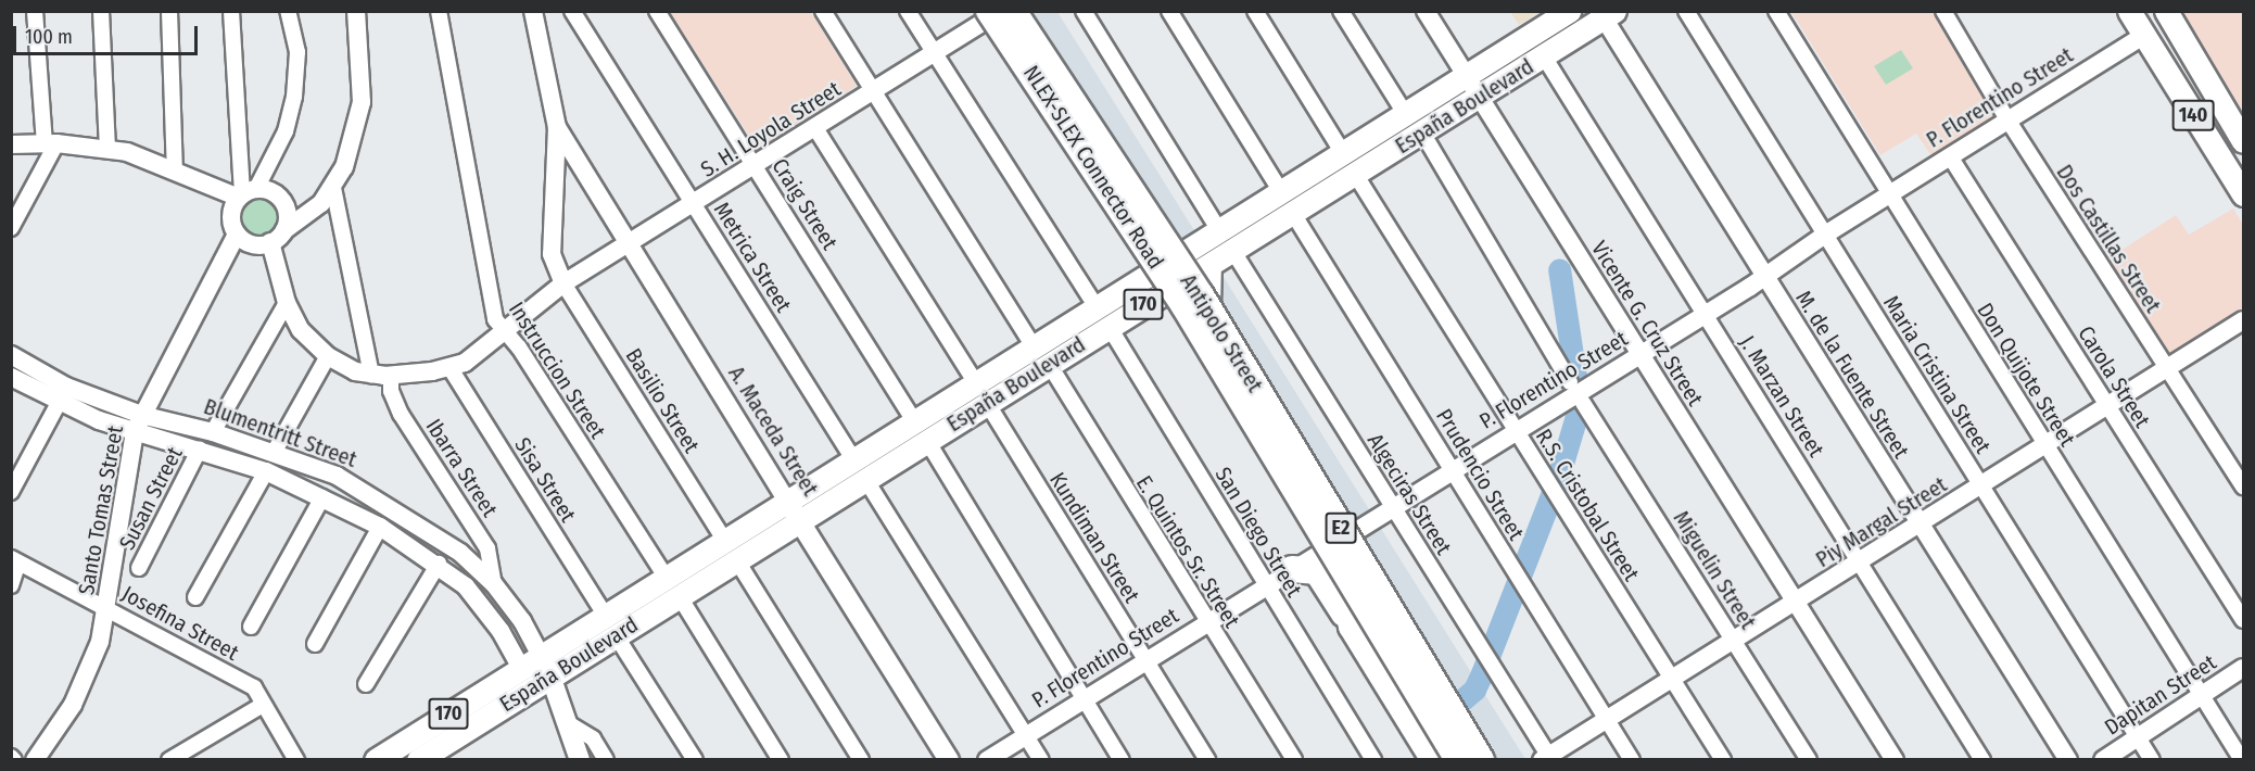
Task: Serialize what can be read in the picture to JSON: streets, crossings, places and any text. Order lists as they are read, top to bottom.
{
  "streets": {
    "highway": ["NLEX-SLEX Connector Road", "E2"],
    "main road": [
      "España Boulevard",
      "140",
      "170",
      "A. Maceda Street",
      "Blumentritt Street"
    ],
    "street": [
      "P. Florentino Street",
      "S. H. Loyola Street",
      "Craig Street",
      "Dos Castillas Street",
      "Metrica Street",
      "Vicente G. Cruz Street",
      "Antipolo Street",
      "Instruccion Street",
      "M. de la Fuente Street",
      "Maria Cristina Street",
      "Don Quijote Street",
      "Carola Street",
      "J. Marzan Street",
      "Basilio Street",
      "Ibarra Street",
      "Prudencio Street",
      "Sisa Street",
      "Algeciras Street",
      "Susan Street",
      "R.S. Cristobal Street",
      "Santo Tomas Street",
      "Piy Margal Street",
      "San Diego Street",
      "Kundiman Street",
      "E. Quintos Sr. Street",
      "Miguelin Street",
      "Josefina Street",
      "Dapitan Street"
    ]
  },
  "crossings": [
    ["P. Florentino Street", "140"],
    ["P. Florentino Street", "Dos Castillas Street"],
    ["P. Florentino Street", "Metrica Street"],
    ["P. Florentino Street", "Vicente G. Cruz Street"],
    ["P. Florentino Street", "Antipolo Street"],
    ["P. Florentino Street", "M. de la Fuente Street"],
    ["P. Florentino Street", "Maria Cristina Street"],
    ["P. Florentino Street", "Don Quijote Street"],
    ["P. Florentino Street", "Carola Street"],
    ["P. Florentino Street", "J. Marzan Street"],
    ["P. Florentino Street", "Prudencio Street"],
    ["P. Florentino Street", "Algeciras Street"],
    ["P. Florentino Street", "R.S. Cristobal Street"],
    ["P. Florentino Street", "San Diego Street"],
    ["P. Florentino Street", "Kundiman Street"],
    ["P. Florentino Street", "E. Quintos Sr. Street"],
    ["P. Florentino Street", "Miguelin Street"],
    ["España Boulevard", "Craig Street"],
    ["España Boulevard", "Metrica Street"],
    ["España Boulevard", "Vicente G. Cruz Street"],
    ["España Boulevard", "Antipolo Street"],
    ["España Boulevard", "Instruccion Street"],
    ["España Boulevard", "M. de la Fuente Street"],
    ["España Boulevard", "J. Marzan Street"],
    ["España Boulevard", "Basilio Street"],
    ["España Boulevard", "A. Maceda Street"],
    ["España Boulevard", "Blumentritt Street"],
    ["España Boulevard", "Prudencio Street"],
    ["España Boulevard", "Sisa Street"],
    ["España Boulevard", "Algeciras Street"],
    ["España Boulevard", "R.S. Cristobal Street"],
    ["España Boulevard", "San Diego Street"],
    ["España Boulevard", "Kundiman Street"],
    ["España Boulevard", "E. Quintos Sr. Street"],
    ["España Boulevard", "Miguelin Street"],
    ["S. H. Loyola Street", "NLEX-SLEX Connector Road"],
    ["S. H. Loyola Street", "Craig Street"],
    ["S. H. Loyola Street", "Metrica Street"],
    ["S. H. Loyola Street", "Antipolo Street"],
    ["S. H. Loyola Street", "Instruccion Street"],
    ["S. H. Loyola Street", "Basilio Street"],
    ["S. H. Loyola Street", "A. Maceda Street"],
    ["S. H. Loyola Street", "Ibarra Street"],
    ["S. H. Loyola Street", "Sisa Street"],
    ["NLEX-SLEX Connector Road", "Antipolo Street"],
    ["Dos Castillas Street", "Piy Margal Street"],
    ["Vicente G. Cruz Street", "Piy Margal Street"],
    ["Antipolo Street", "Algeciras Street"],
    ["M. de la Fuente Street", "Piy Margal Street"],
    ["Maria Cristina Street", "Piy Margal Street"],
    ["Maria Cristina Street", "Dapitan Street"],
    ["Don Quijote Street", "Piy Margal Street"],
    ["Don Quijote Street", "Dapitan Street"],
    ["Carola Street", "Piy Margal Street"],
    ["J. Marzan Street", "Piy Margal Street"],
    ["Blumentritt Street", "Ibarra Street"],
    ["Blumentritt Street", "Susan Street"],
    ["Blumentritt Street", "Santo Tomas Street"],
    ["Prudencio Street", "Piy Margal Street"],
    ["Algeciras Street", "Piy Margal Street"],
    ["R.S. Cristobal Street", "Piy Margal Street"],
    ["Santo Tomas Street", "Josefina Street"],
    ["Piy Margal Street", "Miguelin Street"]
  ],
  "scale_bar": "100 m"
}
